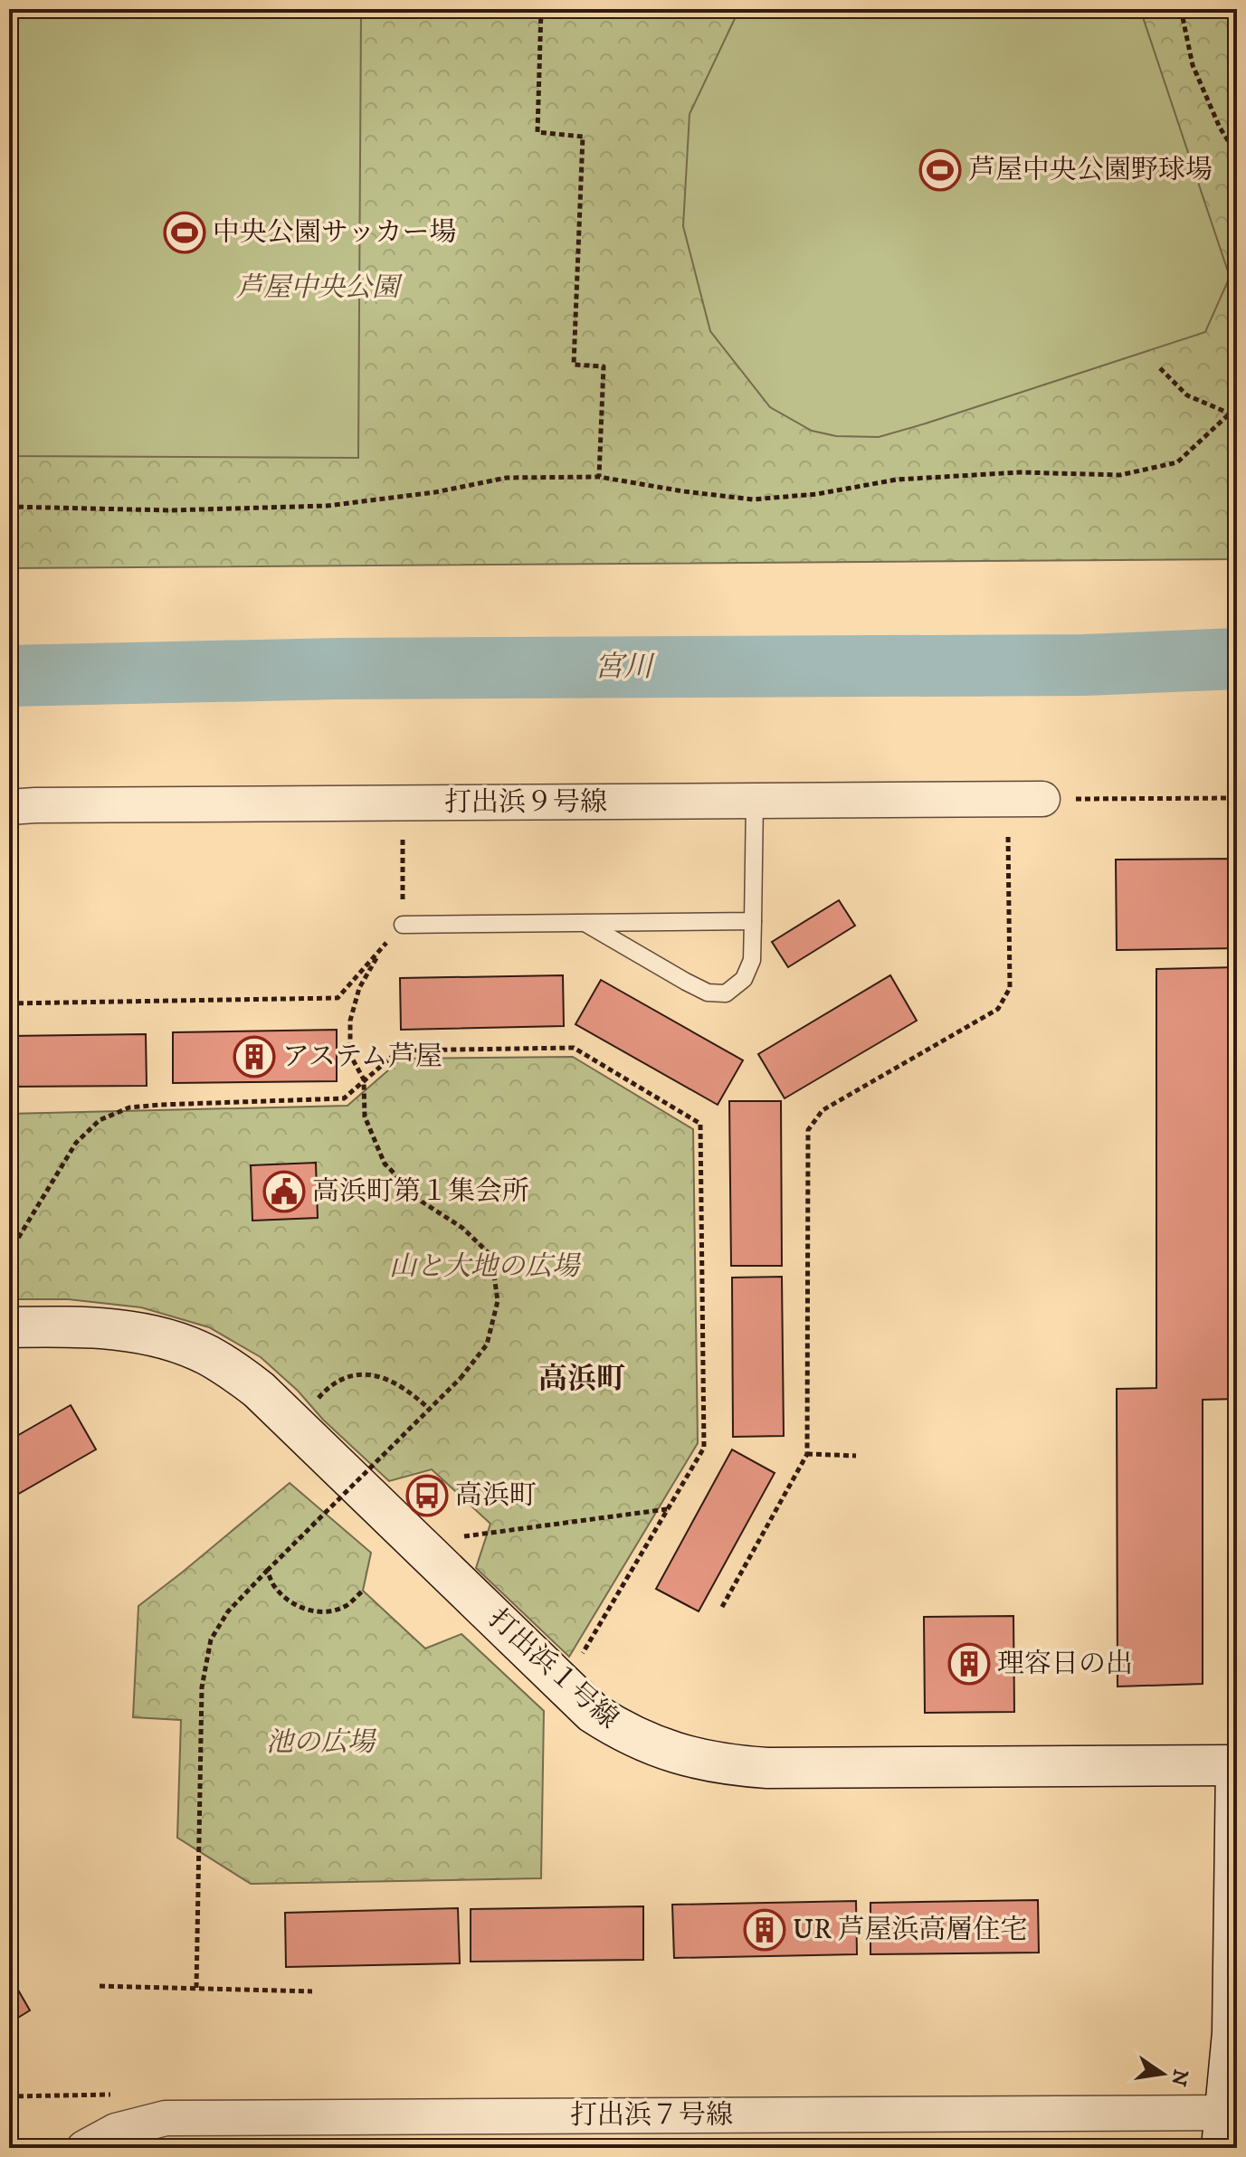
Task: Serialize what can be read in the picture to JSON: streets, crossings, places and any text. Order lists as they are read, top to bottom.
{
  "streets": {
    "street": ["打出浜９号線", "打出浜１号線", "打出浜７号線"]
  },
  "districts": ["高浜町"],
  "water": ["宮川"],
  "parks": ["芦屋中央公園", "山と大地の広場", "池の広場"],
  "places": {
    "sports": ["芦屋中央公園野球場", "中央公園サッカー場"],
    "building": ["アステム芦屋", "理容日の出", "UR 芦屋浜高層住宅"],
    "public building": ["高浜町第１集会所"],
    "bus stop": ["高浜町"]
  },
  "north": "right"
}
